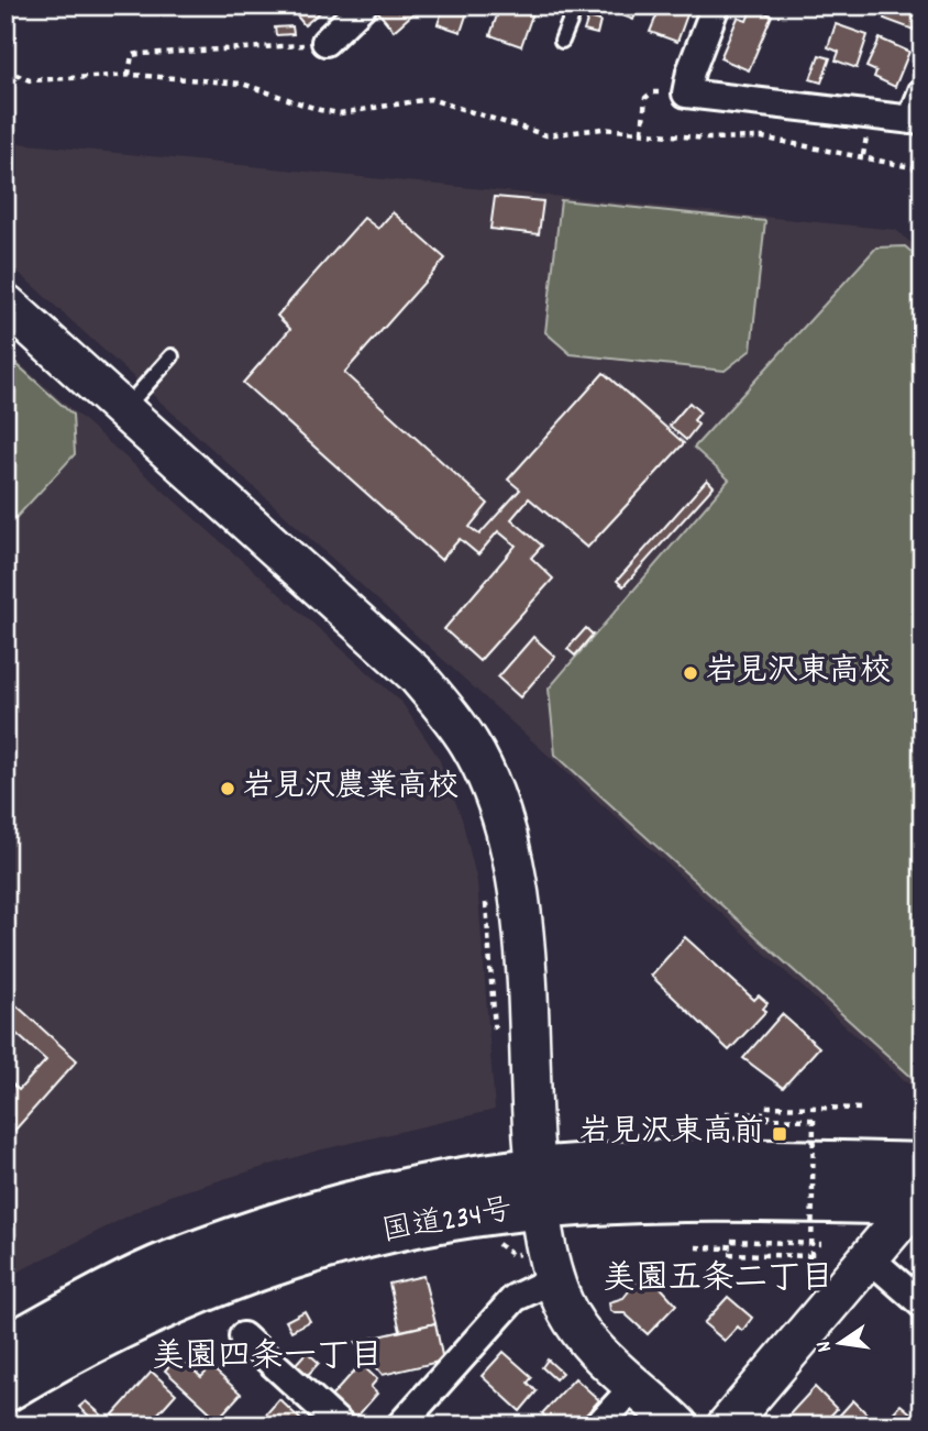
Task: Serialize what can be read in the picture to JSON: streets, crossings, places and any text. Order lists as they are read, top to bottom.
{
  "streets": {
    "highway": ["国道234号"]
  },
  "districts": ["美園五条二丁目", "美園四条一丁目"],
  "places": {
    "other": ["岩見沢東高校", "岩見沢農業高校"],
    "transit": ["岩見沢東高前"]
  },
  "north": "left"
}
